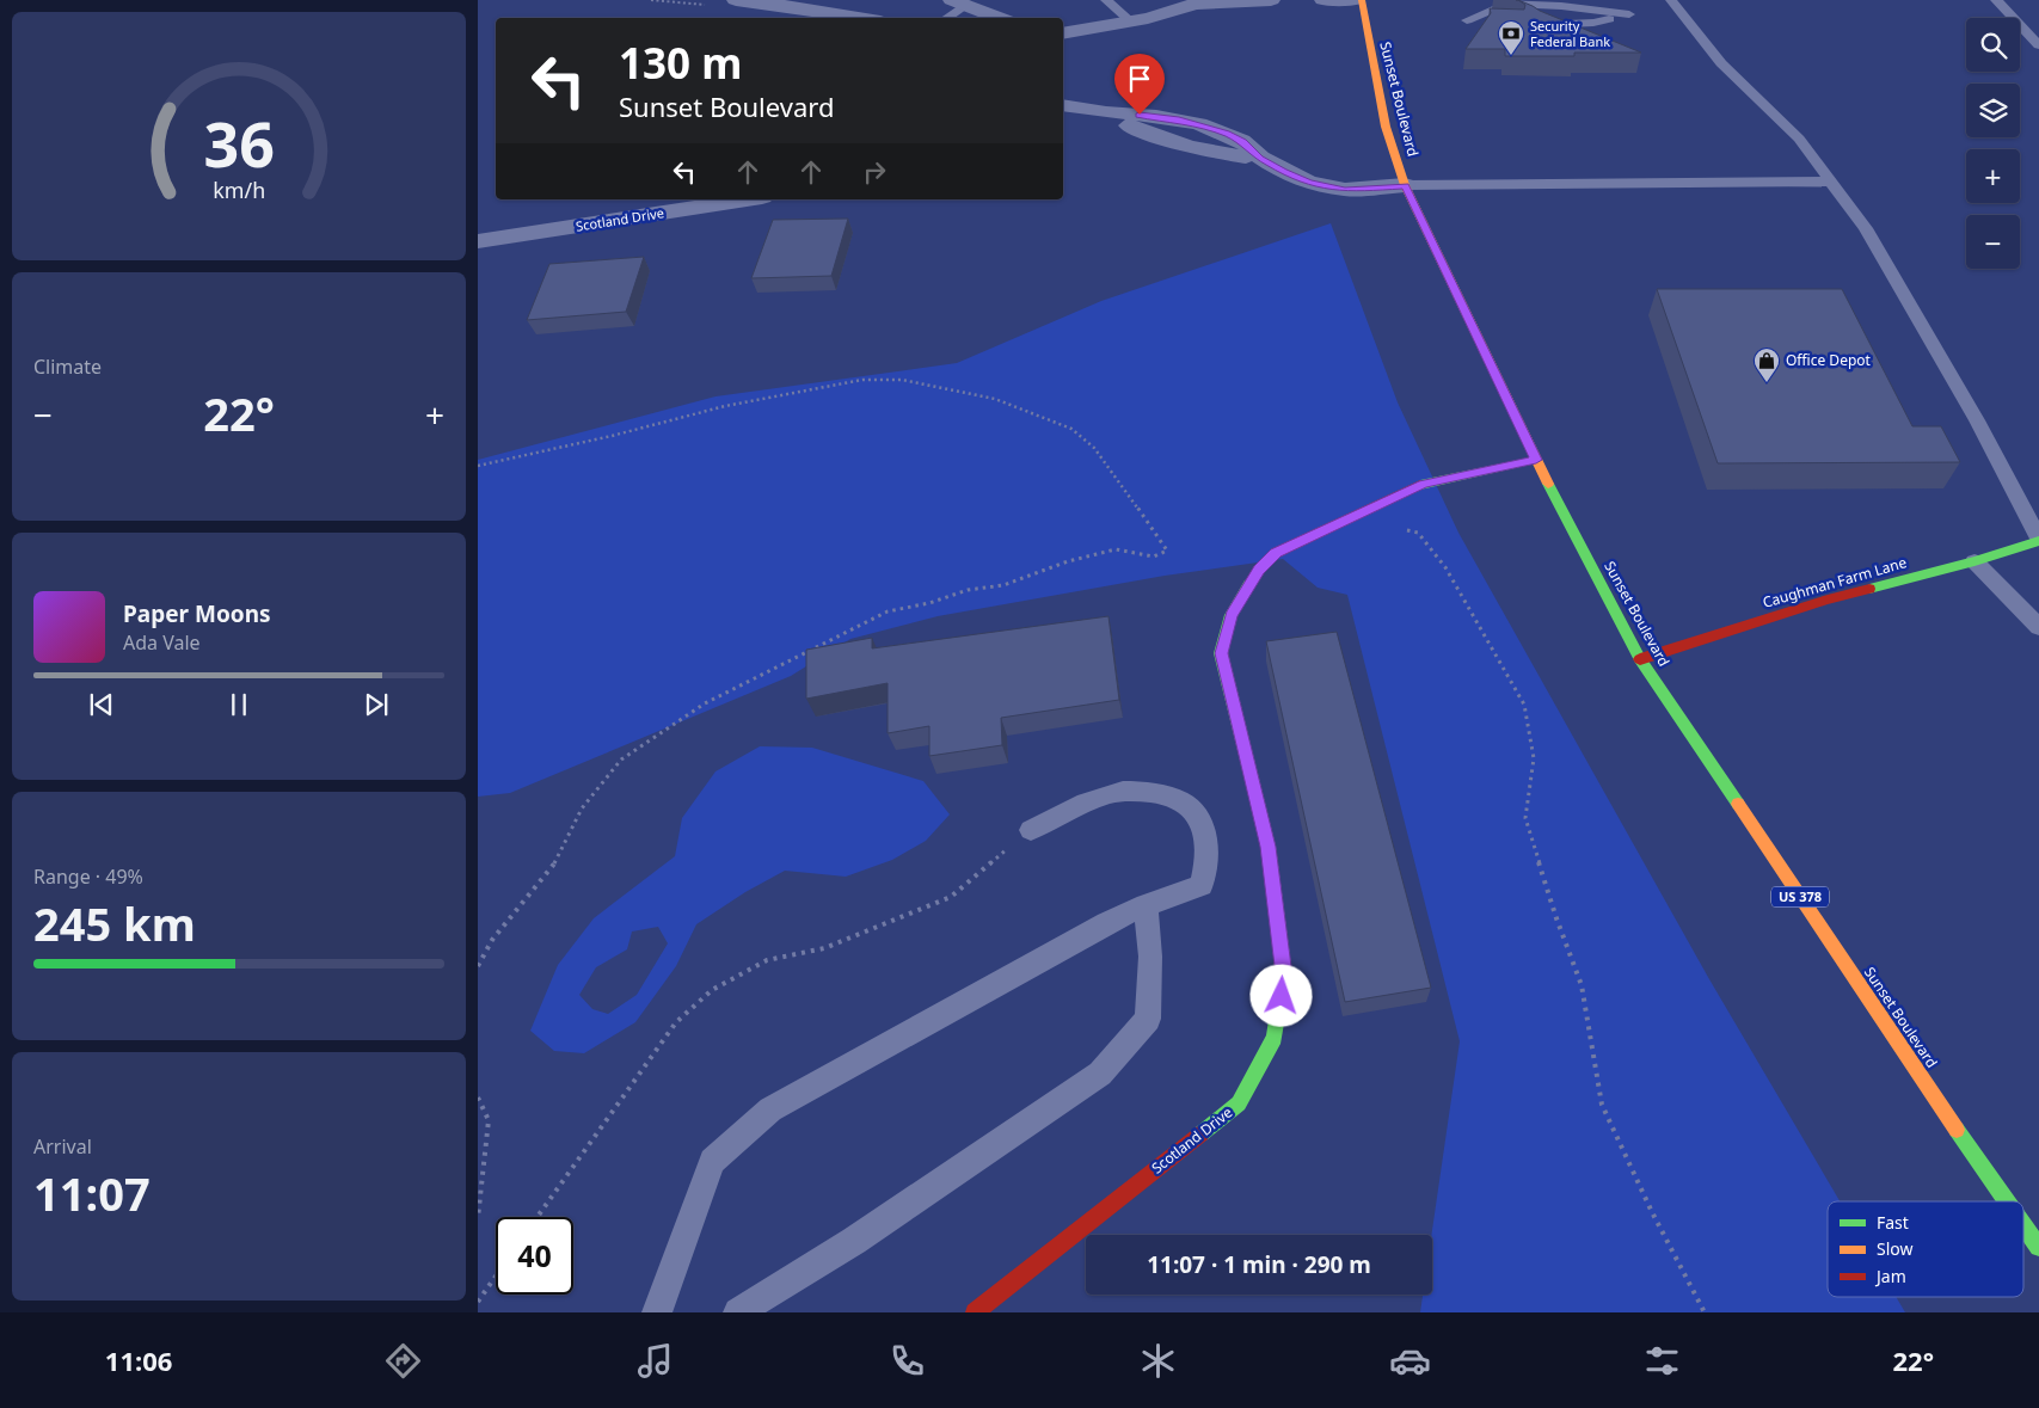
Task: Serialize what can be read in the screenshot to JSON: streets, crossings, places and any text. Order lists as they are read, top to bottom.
{
  "streets": {
    "main road": [
      "Sunset Boulevard",
      "Scotland Drive",
      "Caughman Farm Lane",
      "US 378"
    ]
  },
  "crossings": [
    ["Sunset Boulevard", "Scotland Drive"],
    ["Sunset Boulevard", "Caughman Farm Lane"]
  ],
  "places": {
    "bank": ["Security Federal Bank"],
    "shop": ["Office Depot"]
  },
  "legend": ["Fast", "Slow", "Jam"],
  "page": {
    "map_buttons": ["+", "−"],
    "turn": ["130 m", "Sunset Boulevard"],
    "tile": [
      "Climate",
      ["Range · 49%", "245 km"],
      ["Arrival", "11:07"]
    ],
    "heat": ["−", "22°", "+"],
    "song": ["Paper Moons", "Ada Vale"],
    "limit": "40",
    "trip": "11:07 · 1 min · 290 m",
    "tabs": ["11:06", "22°"],
    "gauge": ["36", "km/h"]
  }
}
